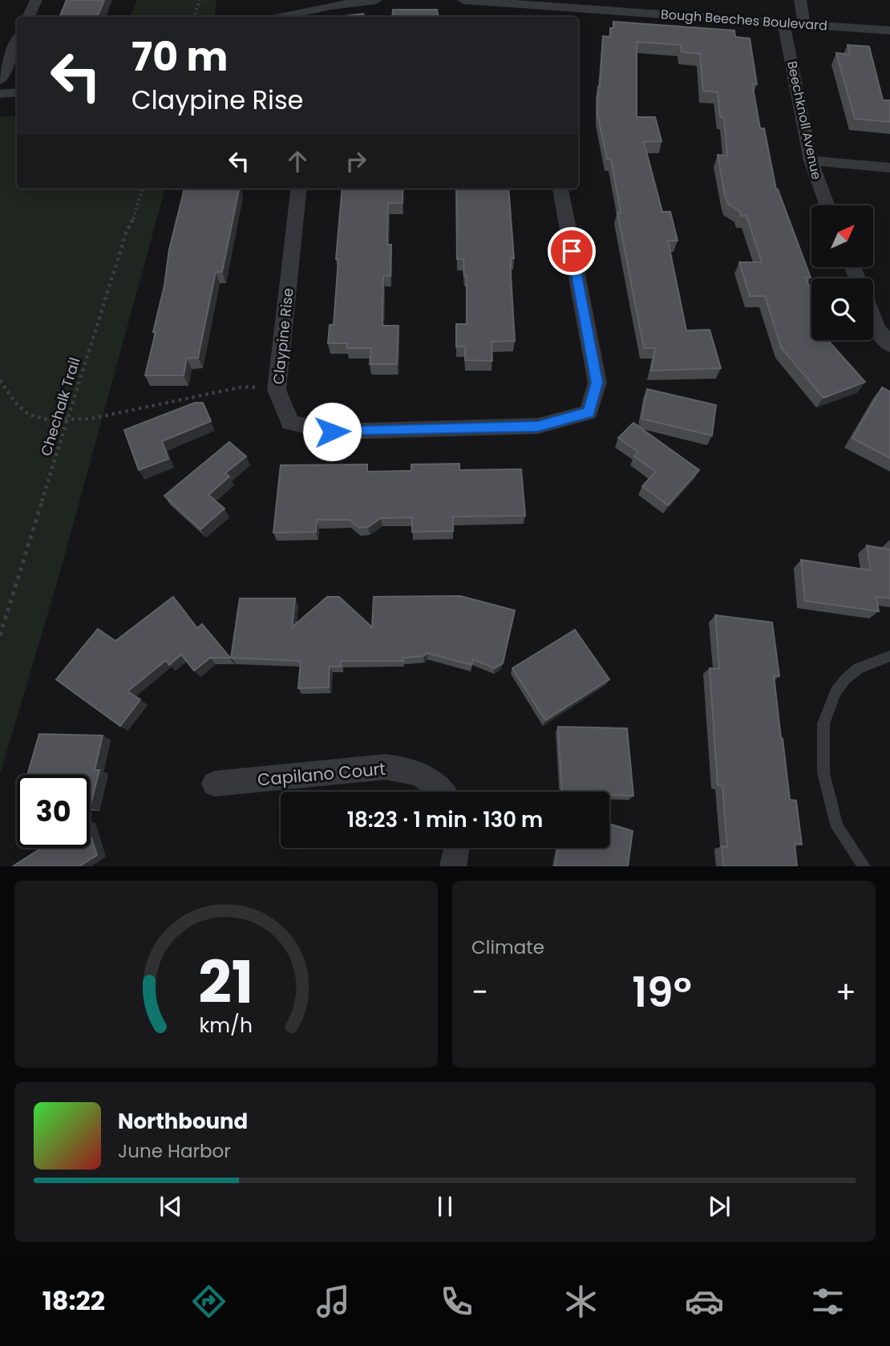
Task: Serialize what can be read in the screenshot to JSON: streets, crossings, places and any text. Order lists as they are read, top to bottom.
{
  "streets": {
    "street": [
      "Bough Beeches Boulevard",
      "Beechknoll Avenue",
      "Claypine Rise",
      "Capilano Court"
    ],
    "path": ["Chechalk Trail"]
  },
  "crossings": [
    ["Bough Beeches Boulevard", "Beechknoll Avenue"]
  ],
  "north": "top right",
  "page": {
    "turn": ["70 m", "Claypine Rise"],
    "limit": "30",
    "trip": "18:23 · 1 min · 130 m",
    "tile": "Climate",
    "heat": ["−", "19°", "+"],
    "song": ["Northbound", "June Harbor"],
    "tabs": "18:22",
    "gauge": ["21", "km/h"]
  }
}
